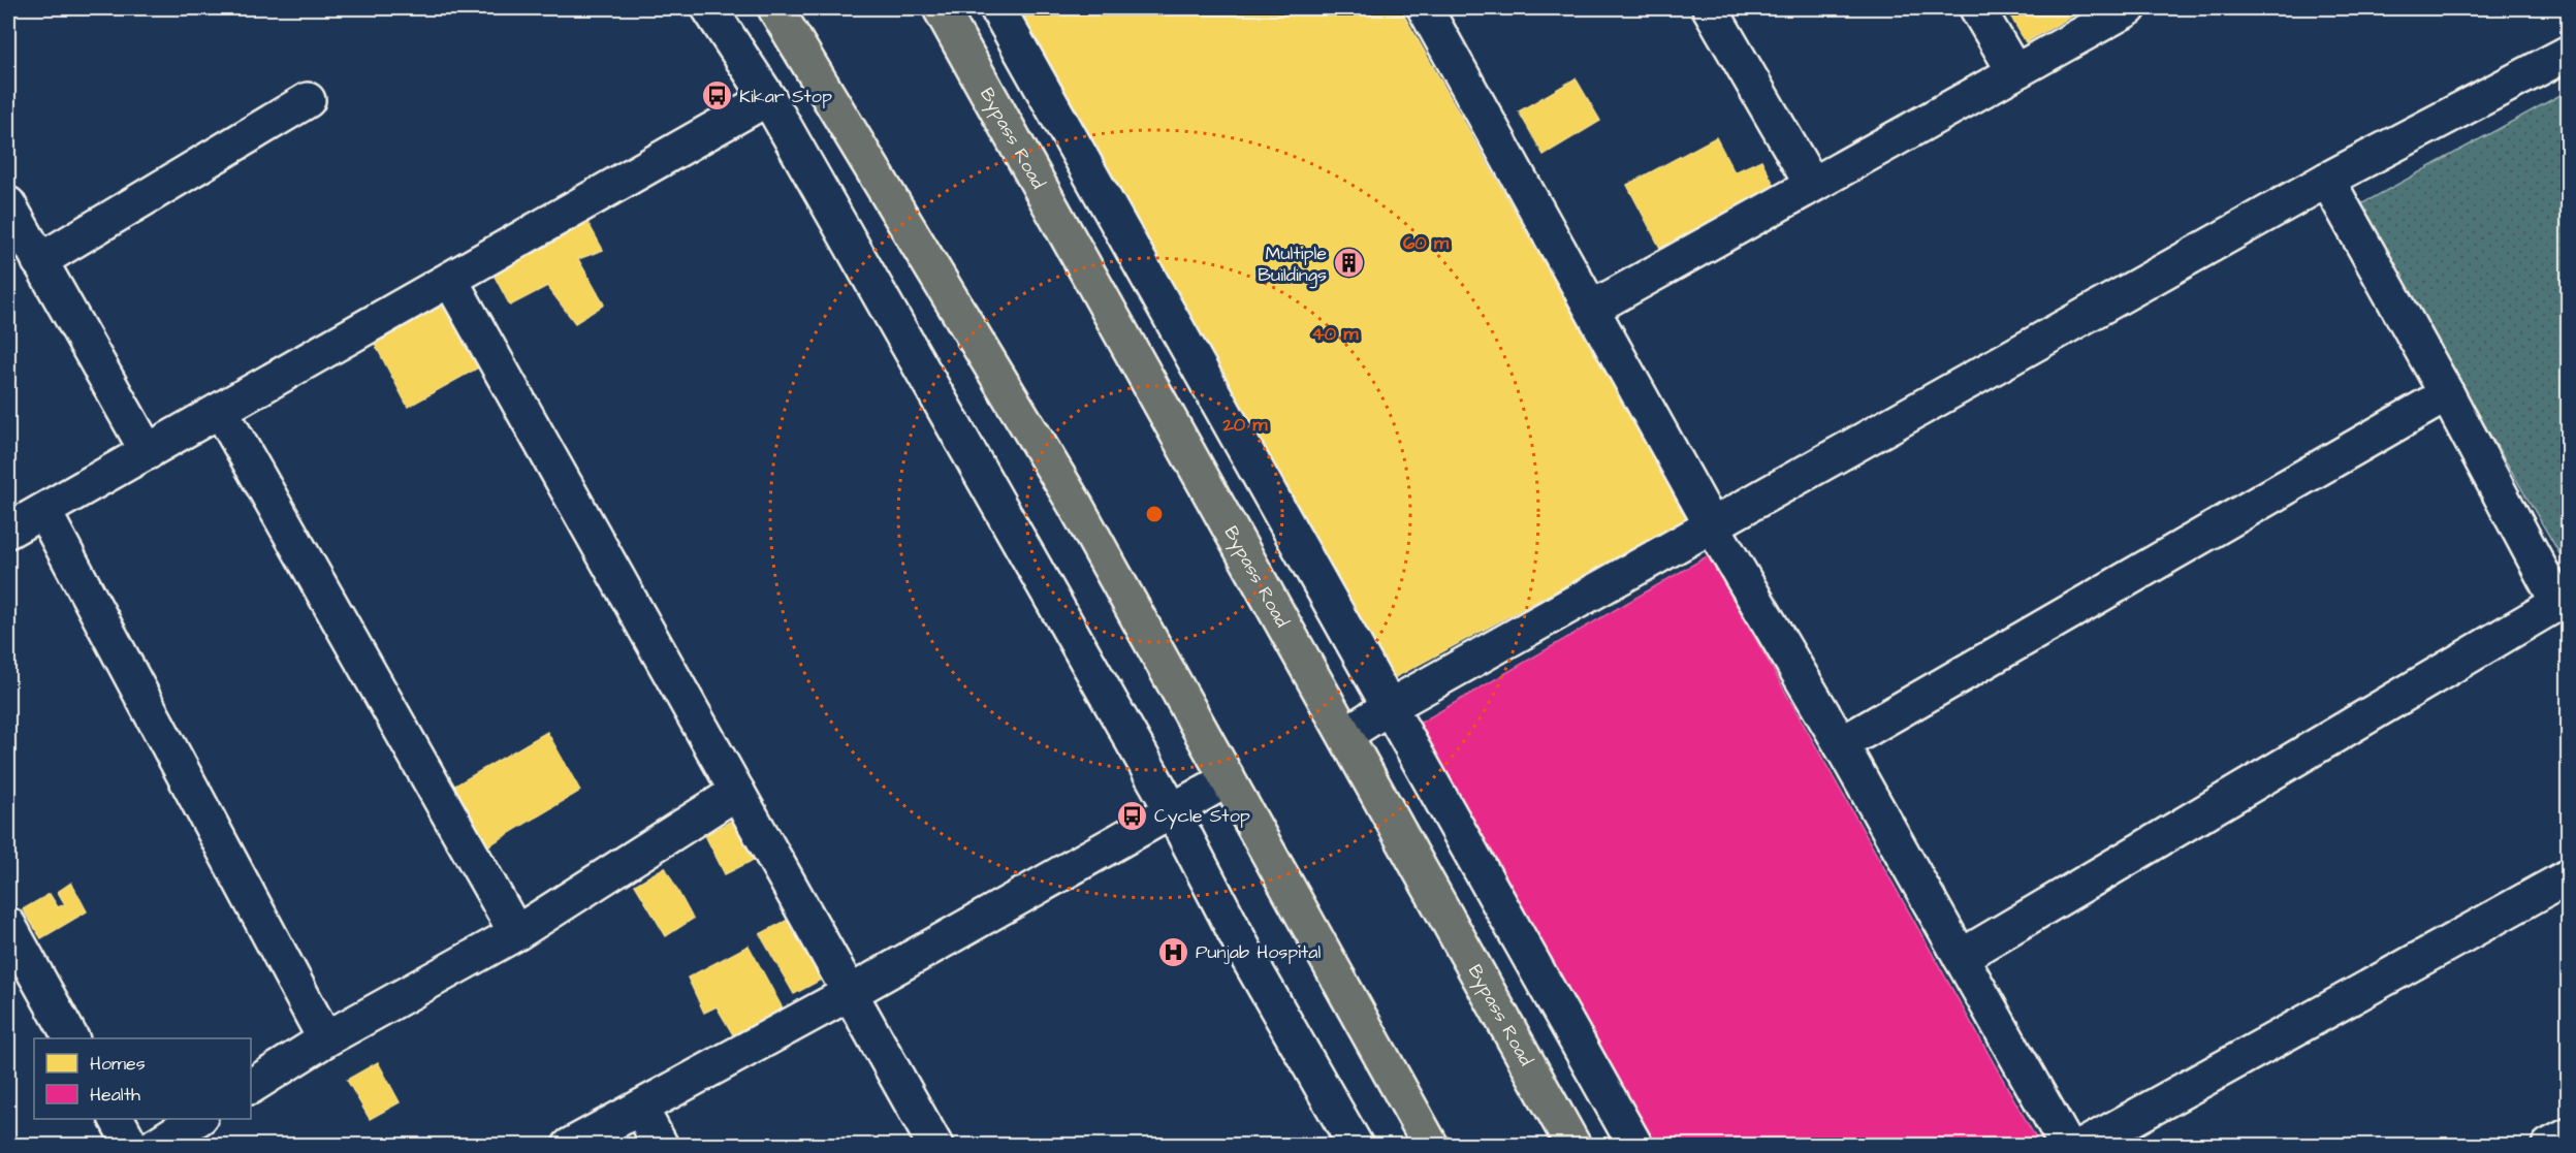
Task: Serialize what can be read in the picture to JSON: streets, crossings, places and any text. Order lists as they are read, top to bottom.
{
  "streets": {
    "main road": ["Bypass Road"]
  },
  "places": {
    "bus stop": ["Kikar Stop", "Cycle Stop"],
    "building": ["Multiple Buildings"],
    "hospital": ["Punjab Hospital"]
  },
  "legend": ["Homes", "Health"],
  "rings": ["60 m", "40 m", "20 m"]
}
